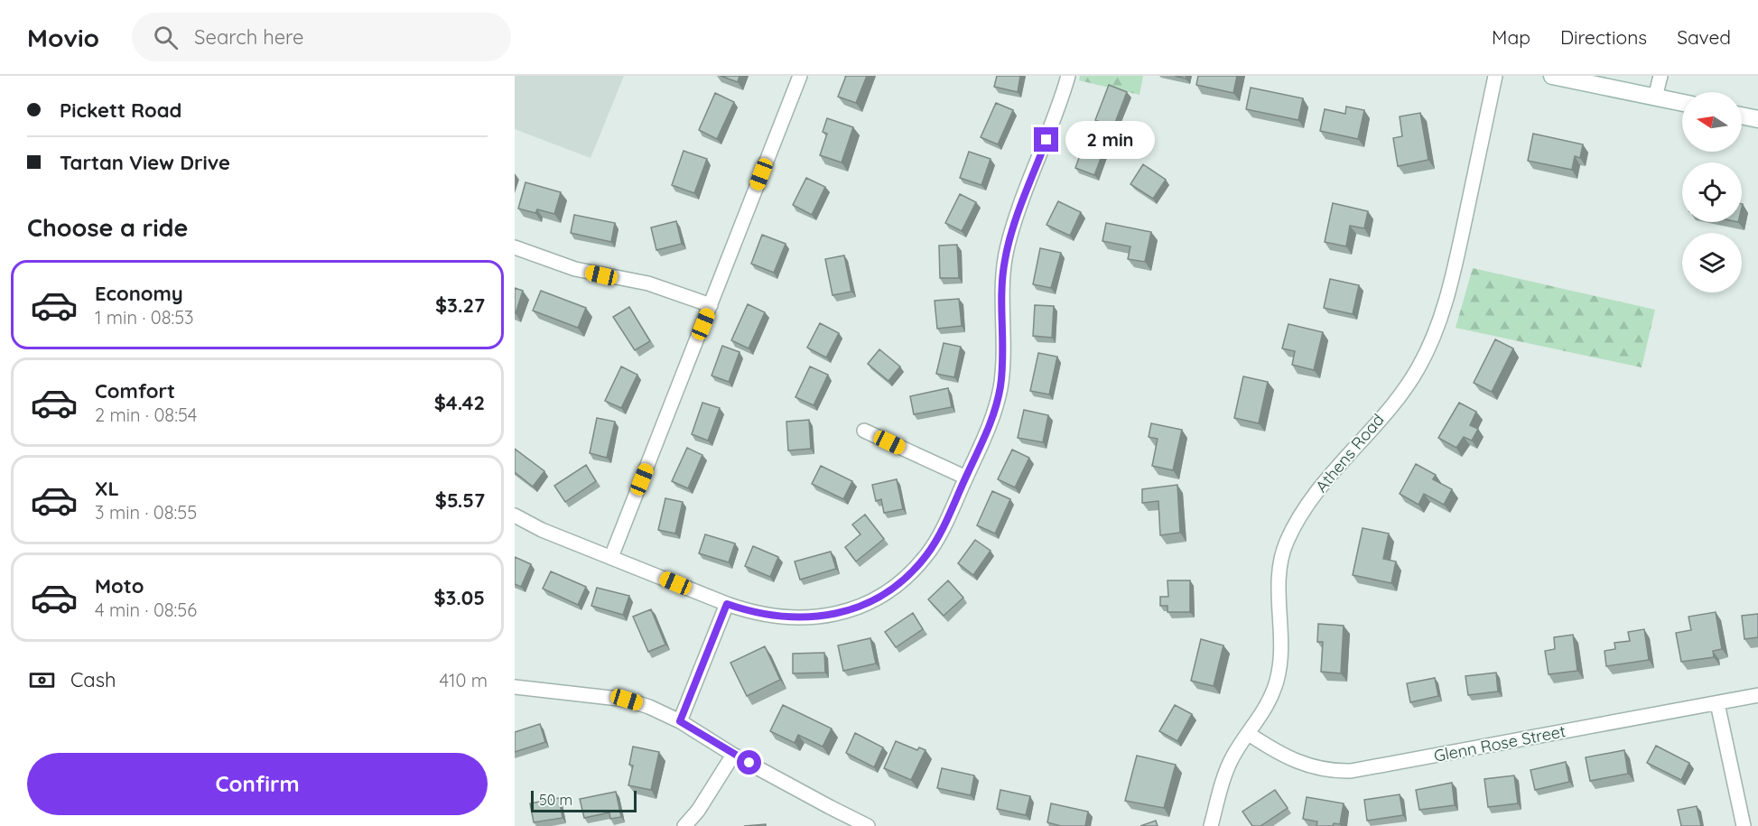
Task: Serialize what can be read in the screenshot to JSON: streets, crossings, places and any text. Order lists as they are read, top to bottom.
{
  "streets": {
    "street": ["Athens Road", "Glenn Rose Street"]
  },
  "crossings": [
    ["Athens Road", "Glenn Rose Street"]
  ],
  "scale_bar": "50 m",
  "north": "left",
  "page": {
    "header": "Movio",
    "search": "Search here",
    "nav": ["Map", "Directions", "Saved"],
    "banner": ["Pickett Road", "Tartan View Drive"],
    "bubble": "2 min",
    "heading": "Choose a ride",
    "list": [
      {
        "name": "Economy",
        "note": "1 min · 08:53",
        "value": "$3.27"
      },
      {
        "name": "Comfort",
        "note": "2 min · 08:54",
        "value": "$4.42"
      },
      {
        "name": "XL",
        "note": "3 min · 08:55",
        "value": "$5.57"
      },
      {
        "name": "Moto",
        "note": "4 min · 08:56",
        "value": "$3.05"
      }
    ],
    "pay": ["Cash", "410 m"],
    "buttons": "Confirm",
    "scale": "50 m"
  }
}
